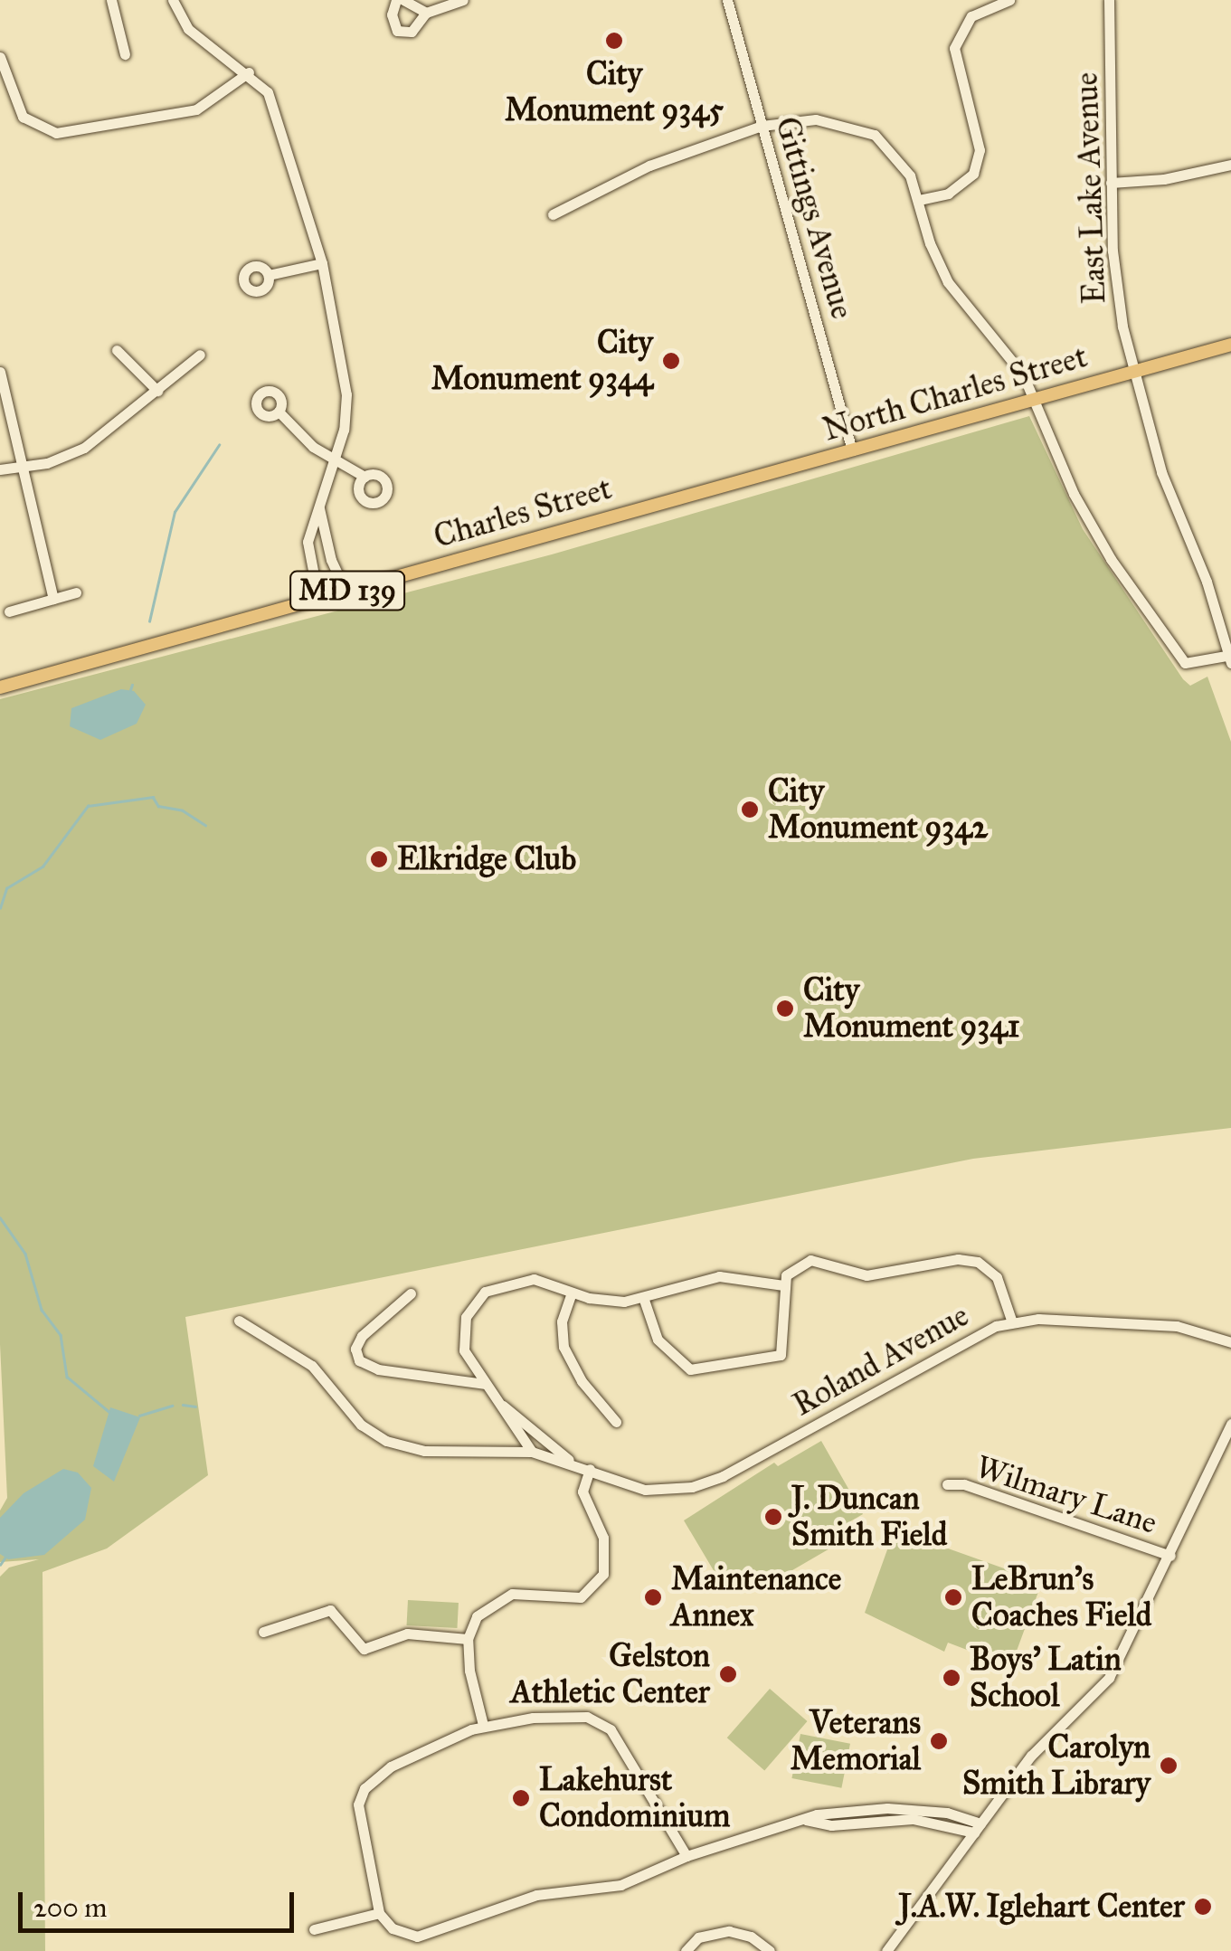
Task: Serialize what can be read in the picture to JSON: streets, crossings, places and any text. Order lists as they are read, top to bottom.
{
  "streets": {
    "main road": ["North Charles Street", "Charles Street", "MD 139"],
    "street": [
      "East Lake Avenue",
      "Gittings Avenue",
      "Roland Avenue",
      "Wilmary Lane"
    ]
  },
  "crossings": [
    ["East Lake Avenue", "North Charles Street"],
    ["Gittings Avenue", "North Charles Street"],
    ["North Charles Street", "Charles Street"]
  ],
  "places": [
    "City Monument 9345",
    "City Monument 9344",
    "City Monument 9342",
    "Elkridge Club",
    "City Monument 9341",
    "J. Duncan Smith Field",
    "Maintenance Annex",
    "LeBrun’s Coaches Field",
    "Gelston Athletic Center",
    "Boys’ Latin School",
    "Veterans Memorial",
    "Carolyn Smith Library",
    "Lakehurst Condominium",
    "J.A.W. Iglehart Center"
  ],
  "scale_bar": "200 m"
}
